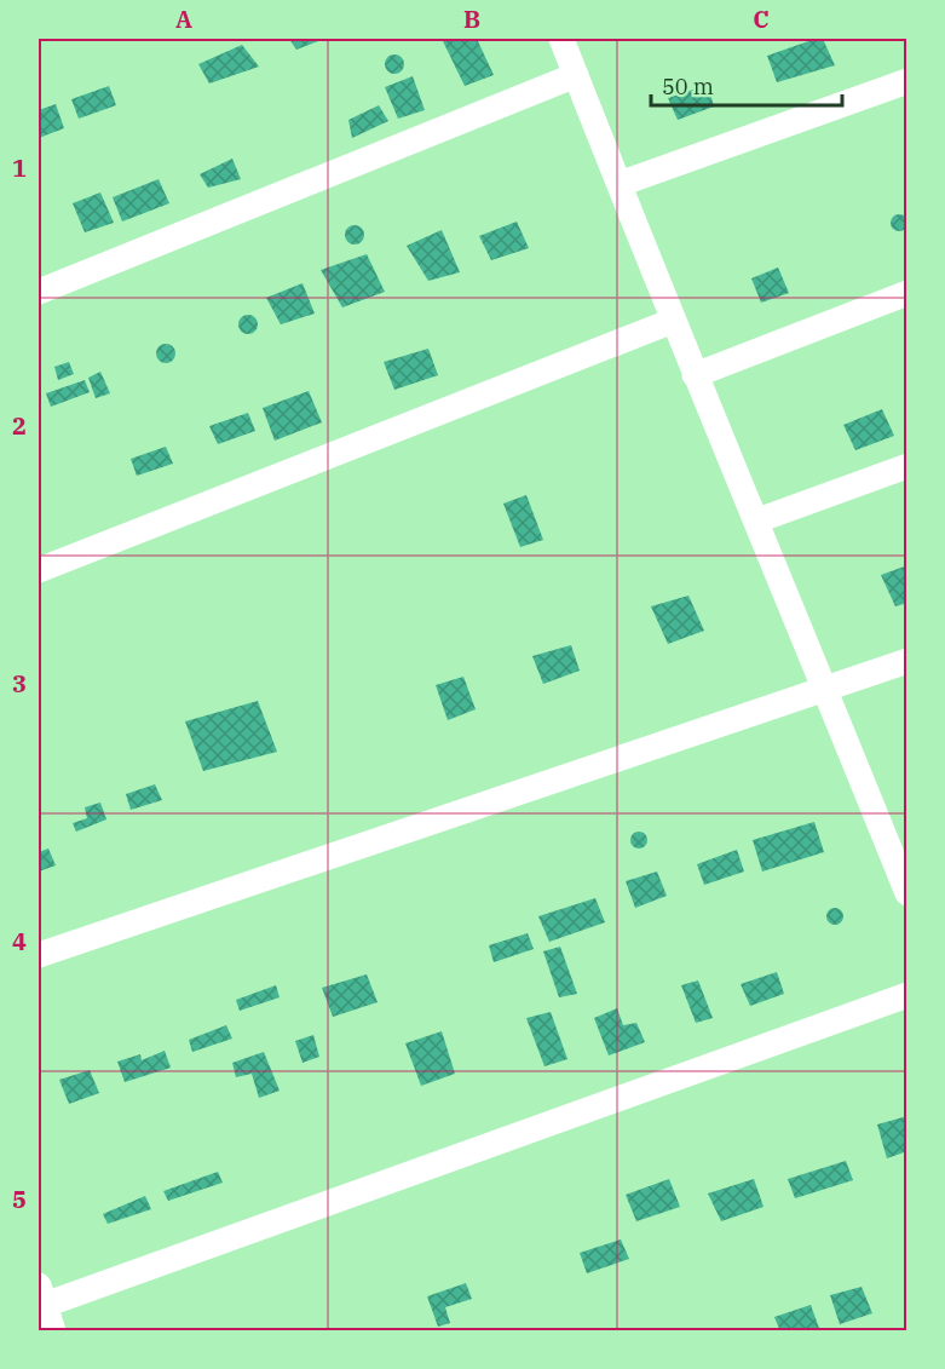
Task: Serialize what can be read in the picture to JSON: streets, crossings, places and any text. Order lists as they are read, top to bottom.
{
  "scale_bar": "50 m",
  "grid": {
    "columns": ["A", "B", "C"],
    "rows": [
      "1",
      "2",
      "3",
      "4",
      "5"
    ]
  }
}
